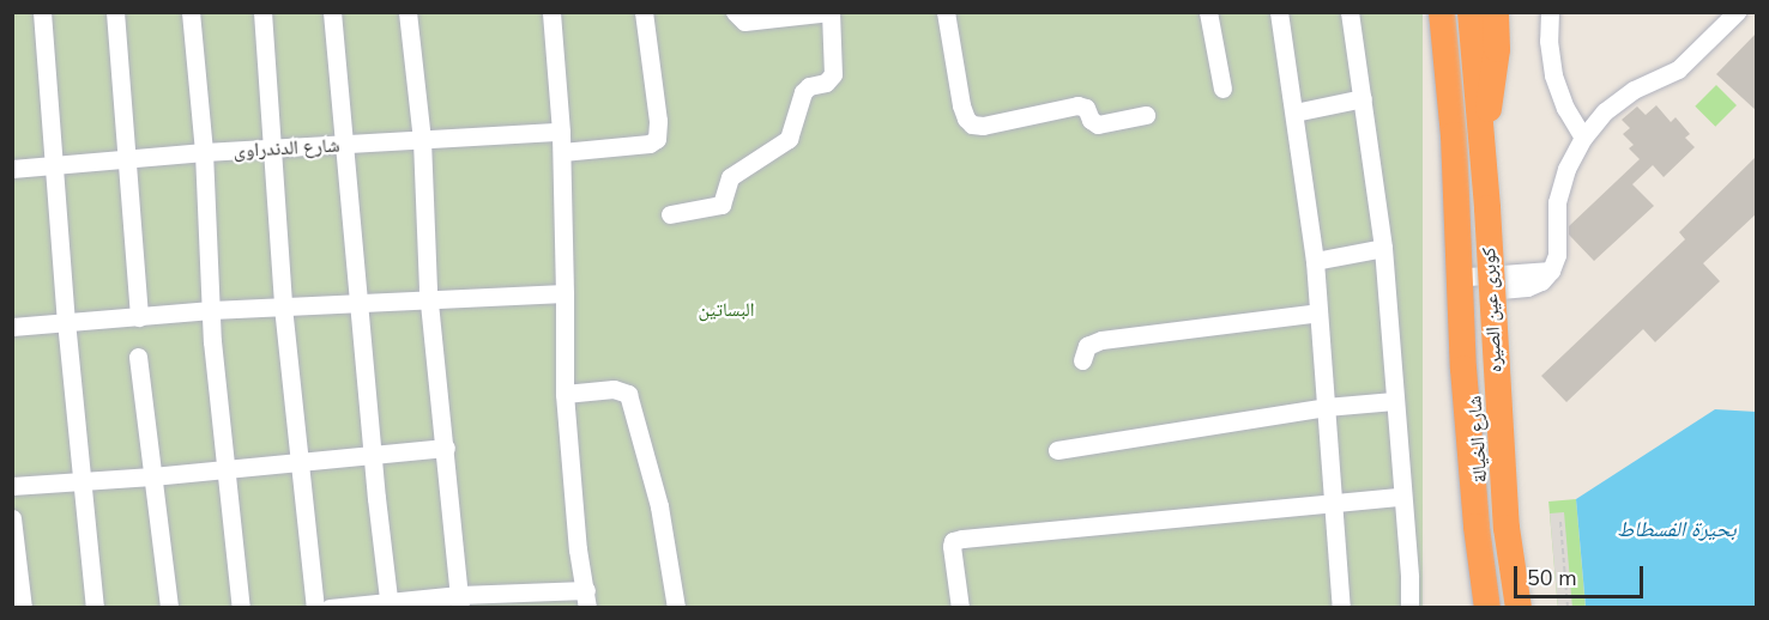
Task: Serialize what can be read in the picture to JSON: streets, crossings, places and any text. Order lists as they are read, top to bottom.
{
  "streets": {
    "highway": ["كوبرى عين الصيره"],
    "street": ["شارع الدندراوى", "شارع الخيالة"]
  },
  "crossings": [
    ["كوبرى عين الصيره", "شارع الخيالة"]
  ],
  "water": ["بحيرة الفسطاط"],
  "parks": ["البساتين"],
  "scale_bar": "50 m"
}
